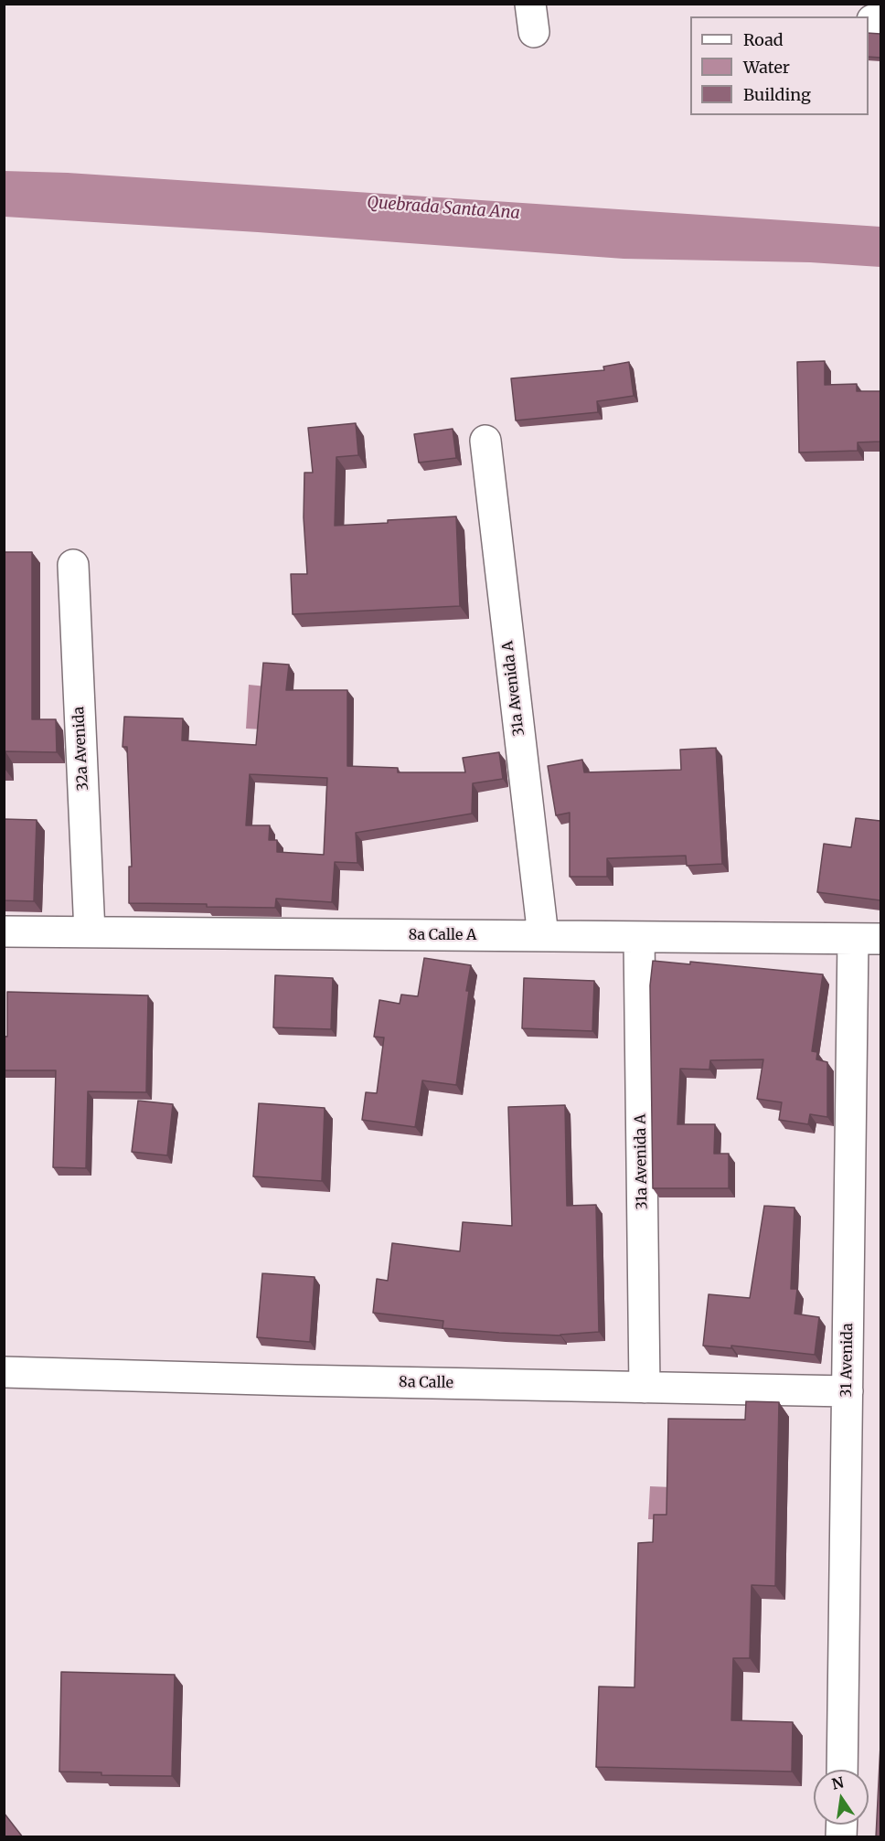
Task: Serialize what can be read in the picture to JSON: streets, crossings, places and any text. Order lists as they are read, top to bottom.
{
  "streets": {
    "street": [
      "31a Avenida A",
      "32a Avenida",
      "8a Calle A",
      "31 Avenida",
      "8a Calle"
    ]
  },
  "crossings": [
    ["31a Avenida A", "8a Calle A"],
    ["31a Avenida A", "8a Calle"],
    ["32a Avenida", "8a Calle A"],
    ["8a Calle A", "31 Avenida"],
    ["31 Avenida", "8a Calle"]
  ],
  "water": ["Quebrada Santa Ana"],
  "legend": ["Road", "Water", "Building"],
  "north": "top"
}
